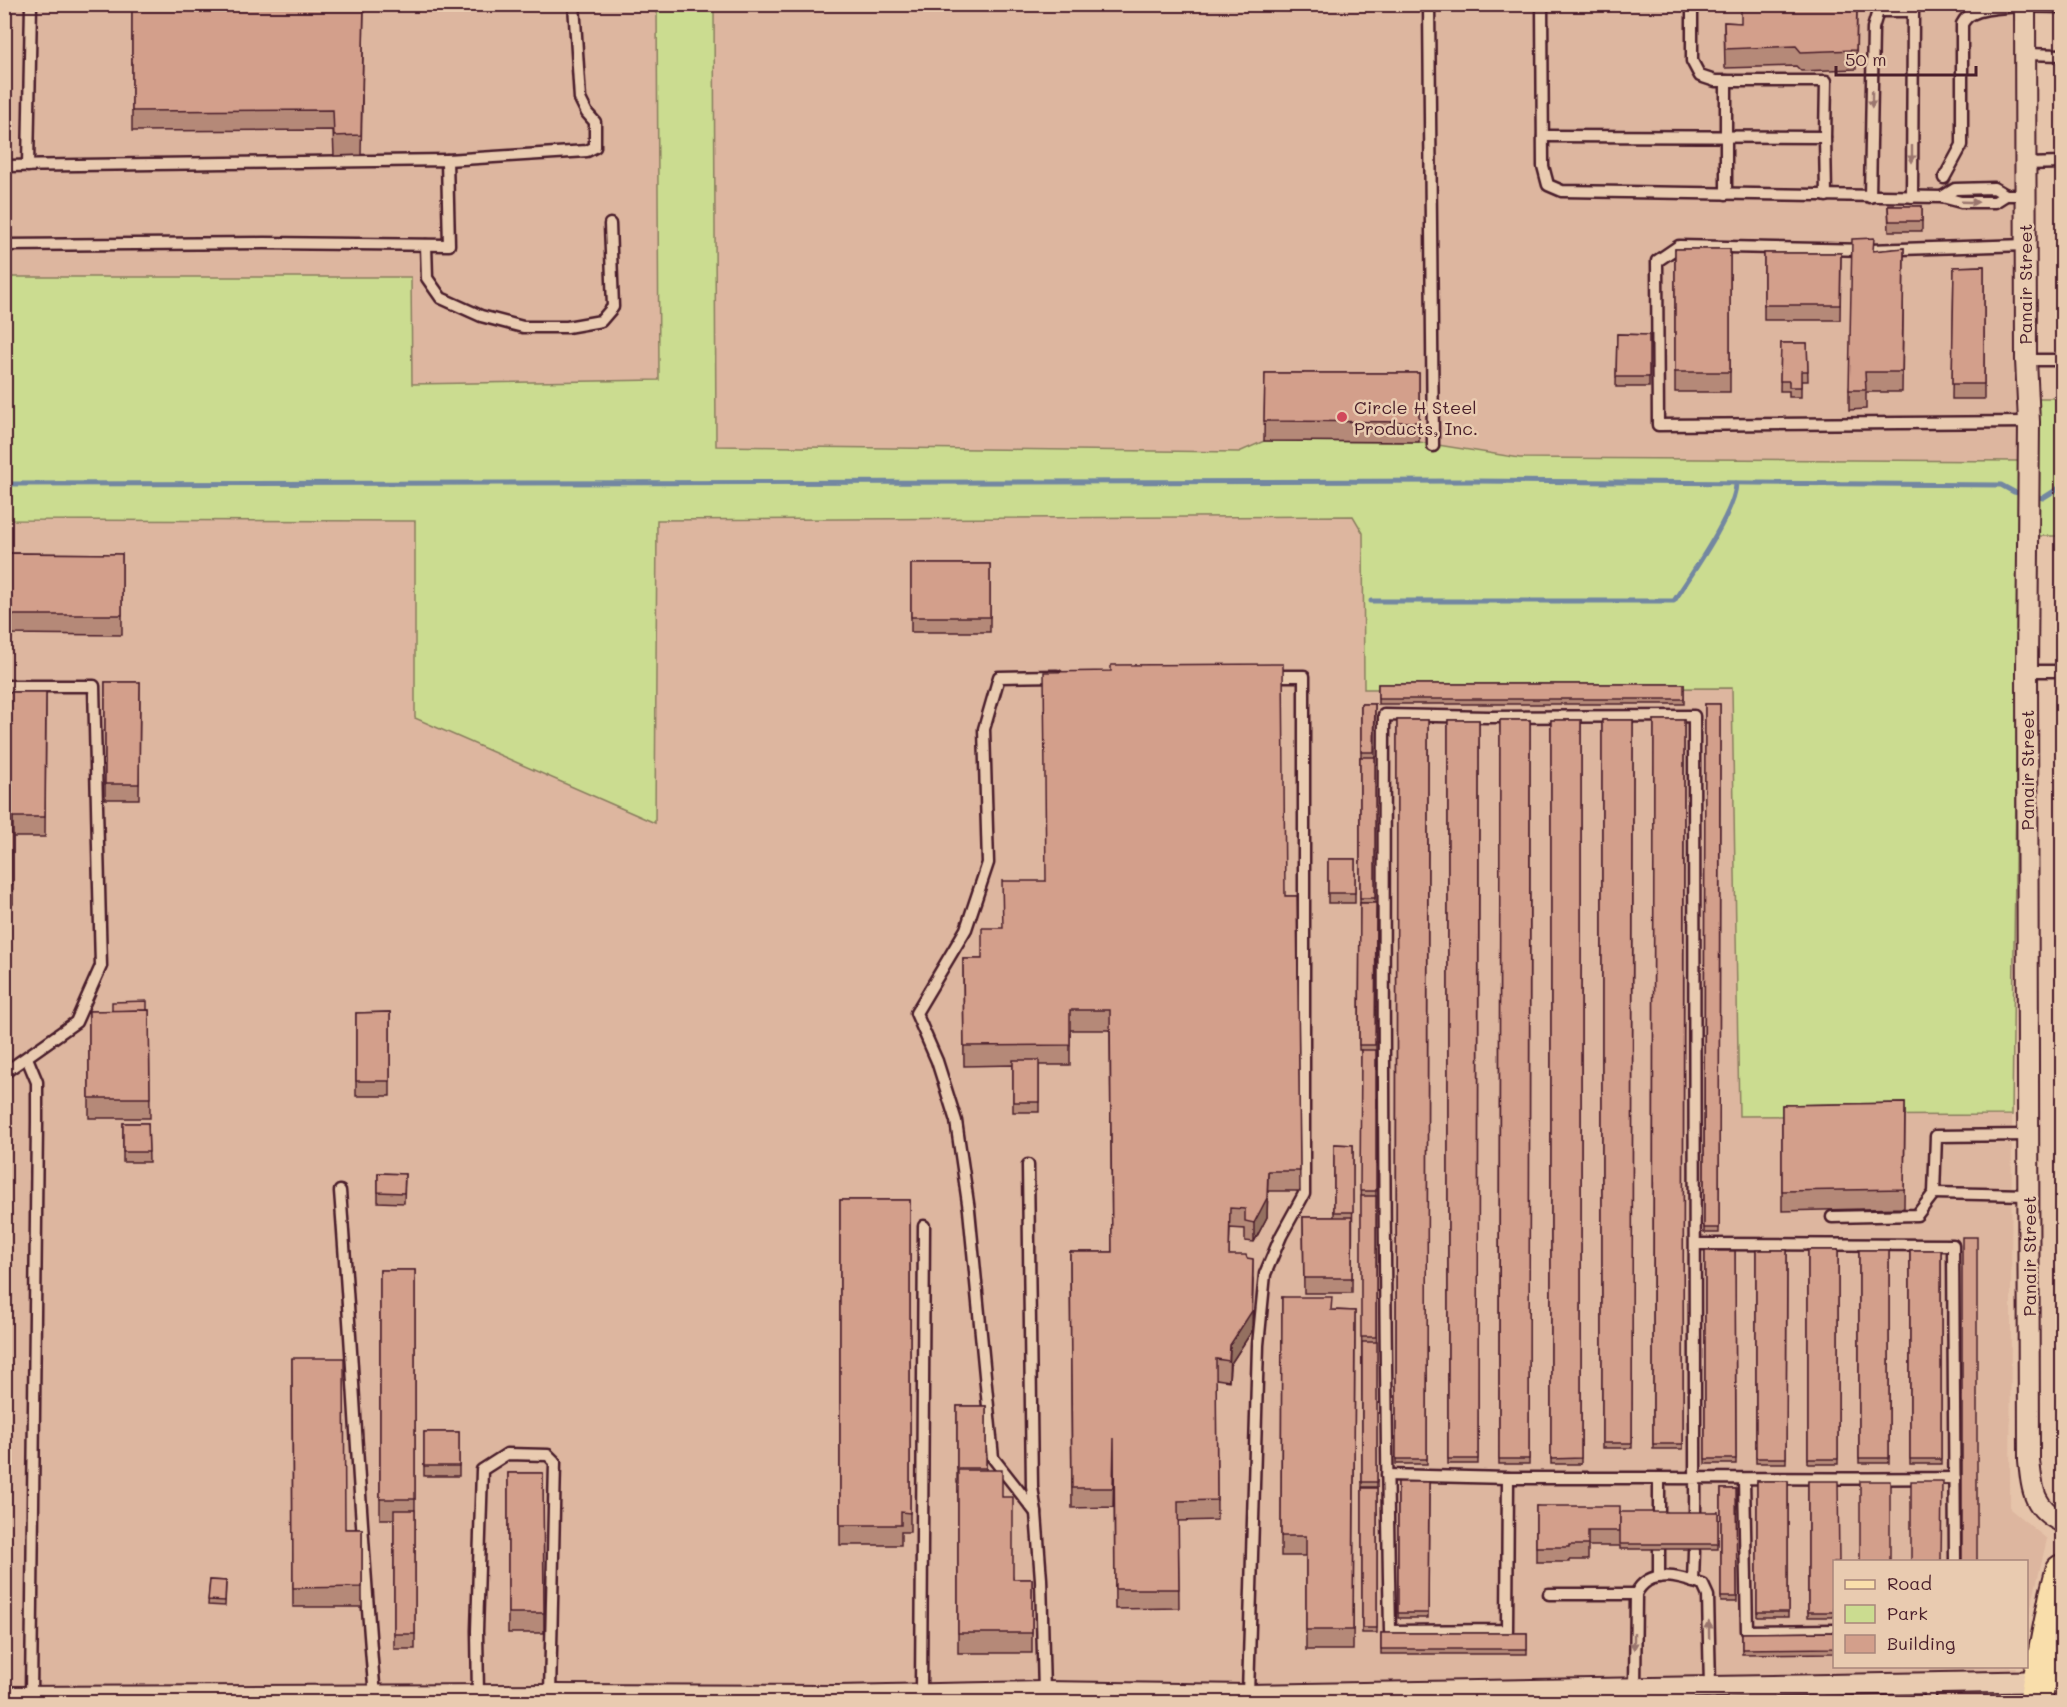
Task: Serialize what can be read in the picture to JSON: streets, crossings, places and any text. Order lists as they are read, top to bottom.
{
  "streets": {
    "street": ["Panair Street"]
  },
  "places": ["Circle H Steel Products, Inc."],
  "legend": ["Road", "Park", "Building"],
  "scale_bar": "50 m"
}
